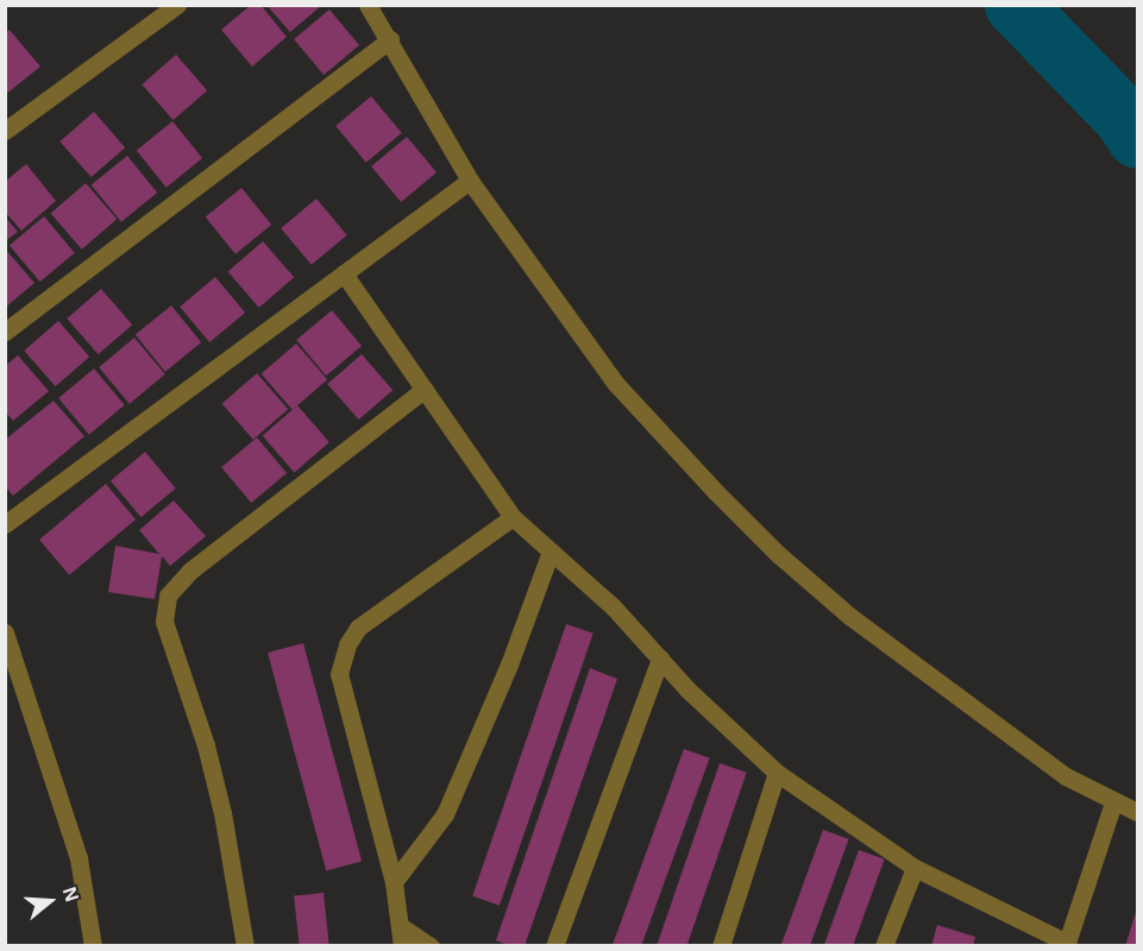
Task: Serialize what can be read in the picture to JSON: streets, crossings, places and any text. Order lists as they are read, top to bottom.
{
  "north": "right"
}
